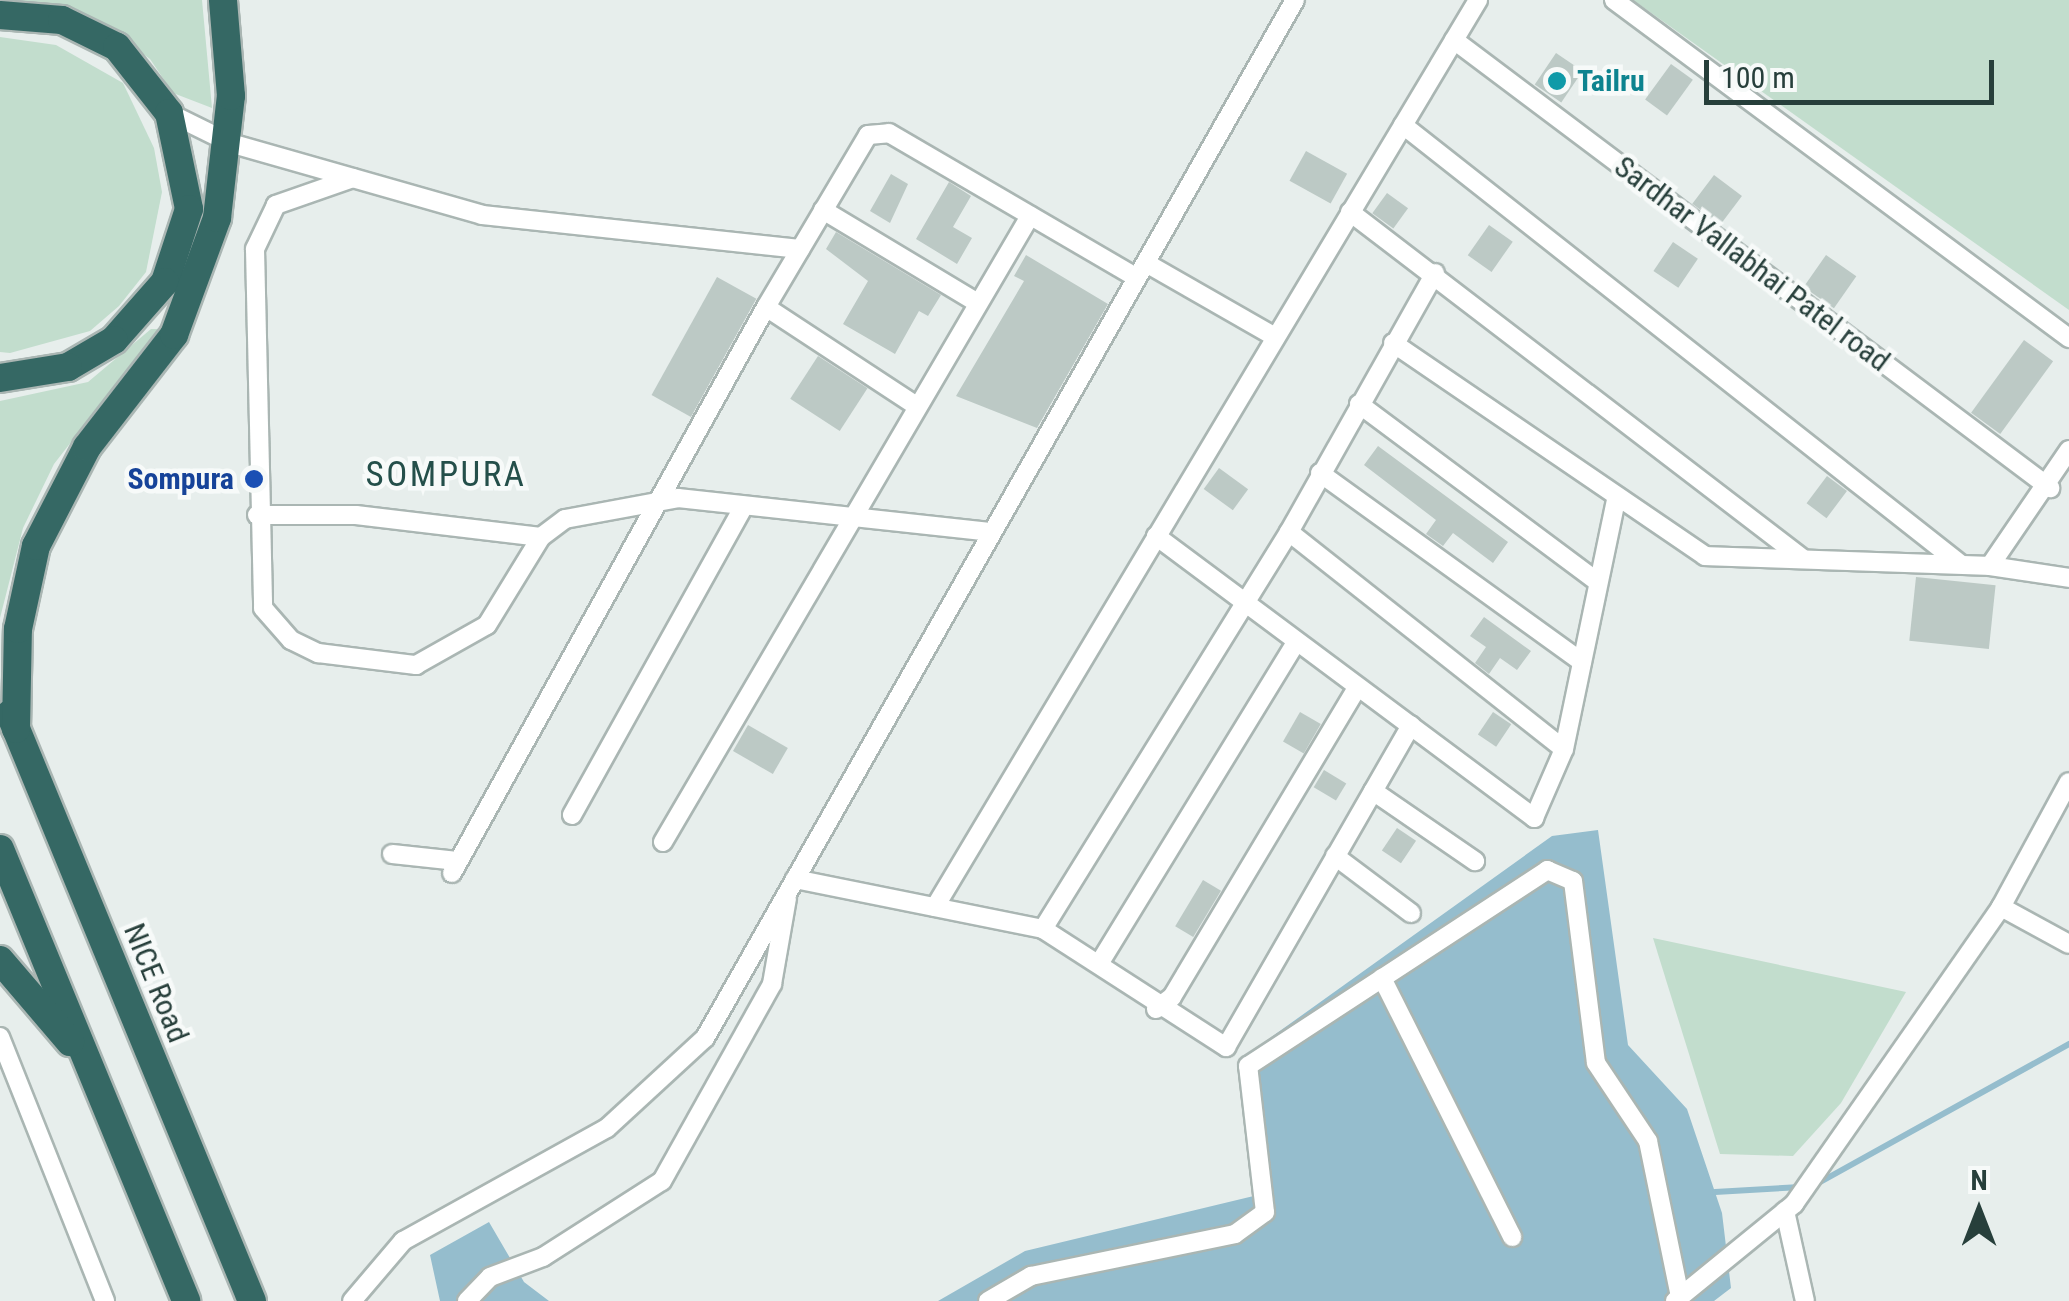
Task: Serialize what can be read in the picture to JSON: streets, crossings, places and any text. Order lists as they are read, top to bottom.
{
  "streets": {
    "highway": ["NICE Road"],
    "street": ["Sardhar Vallabhai Patel road"]
  },
  "districts": ["SOMPURA"],
  "places": ["Tailru", "Sompura"],
  "scale_bar": "100 m",
  "north": "top"
}
